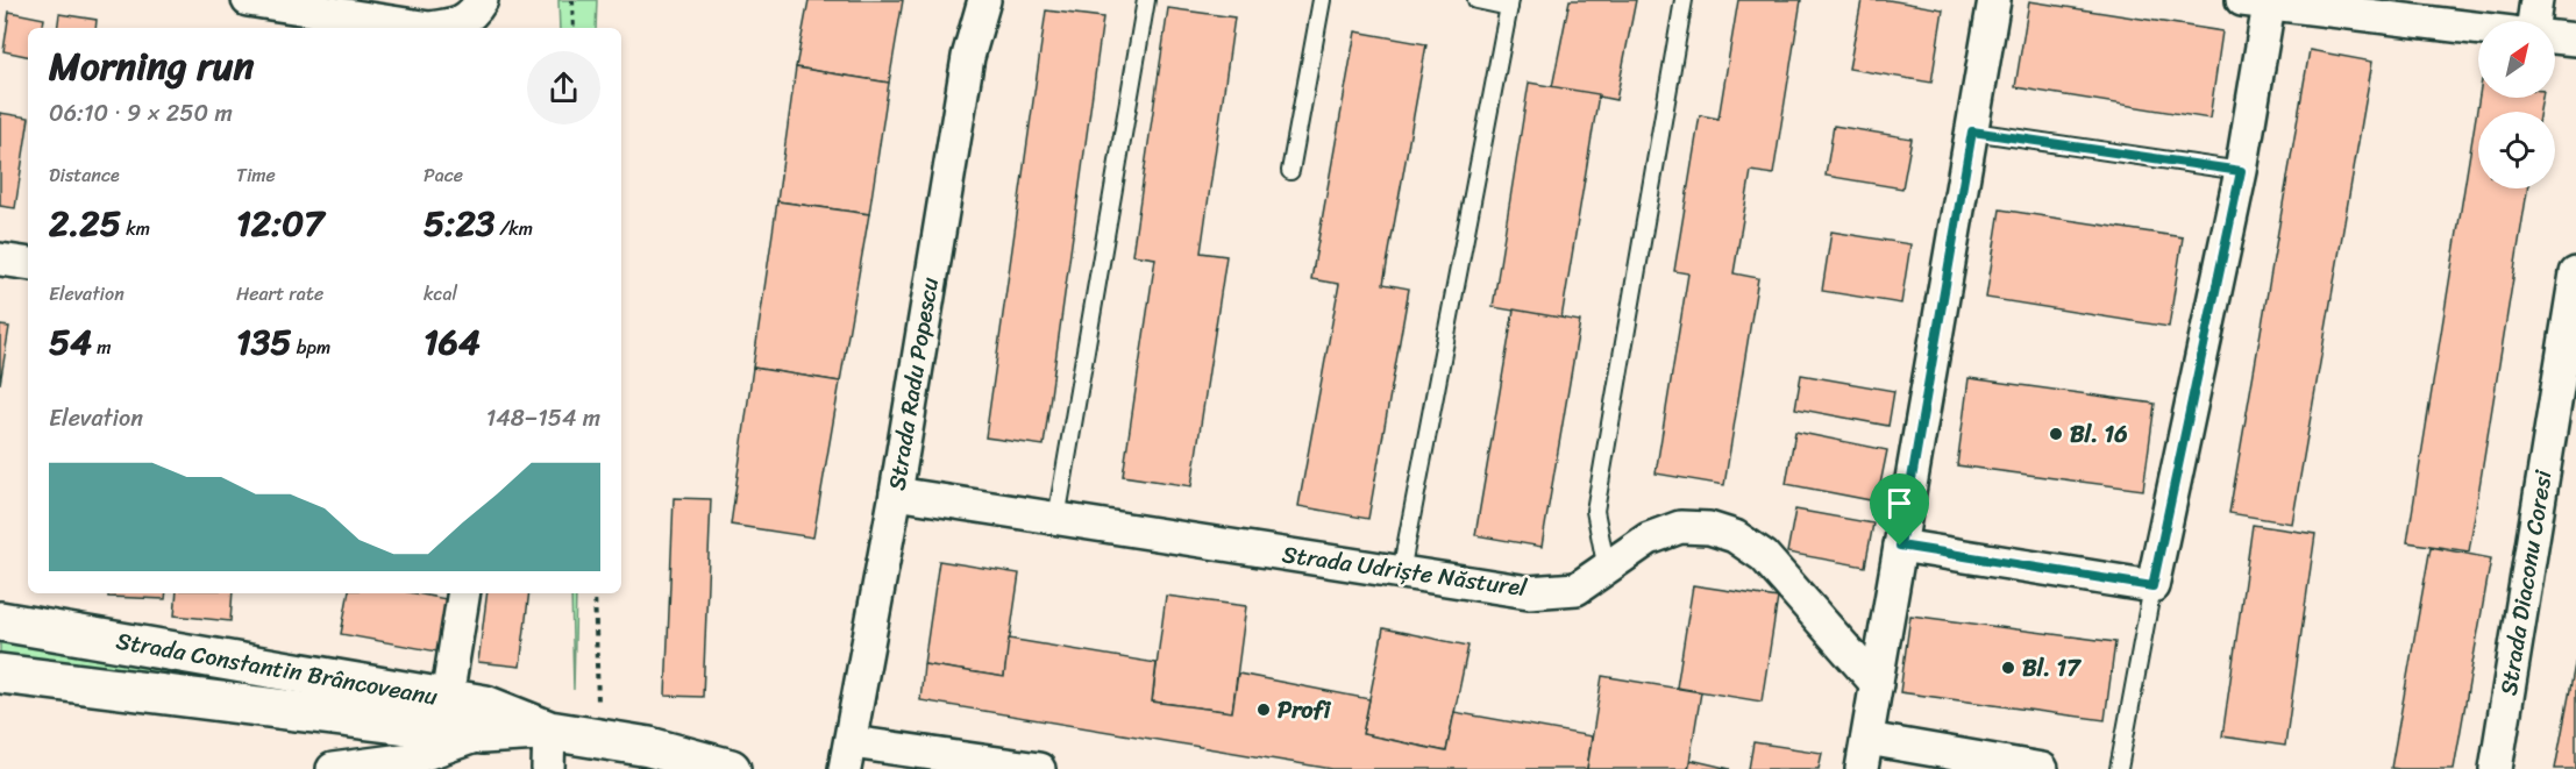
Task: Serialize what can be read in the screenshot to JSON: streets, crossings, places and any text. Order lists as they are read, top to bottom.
{
  "streets": {
    "main road": ["Strada Constantin Brâncoveanu"],
    "street": ["Strada Radu Popescu", "Strada Udriște Năsturel", "Strada Diaconu Coresi"]
  },
  "crossings": [
    ["Strada Radu Popescu", "Strada Udriște Năsturel"]
  ],
  "places": ["Bl. 16", "Bl. 17", "Profi"],
  "north": "top right",
  "page": {
    "heading": ["Morning run", "06:10 · 9 × 250 m"],
    "stats": [
      ["Distance", "2.25 km"],
      ["Time", "12:07"],
      ["Pace", "5:23 /km"],
      ["Elevation", "54 m"],
      ["Heart rate", "135 bpm"],
      ["kcal", "164"]
    ],
    "chart": ["Elevation", "148–154 m"]
  }
}
